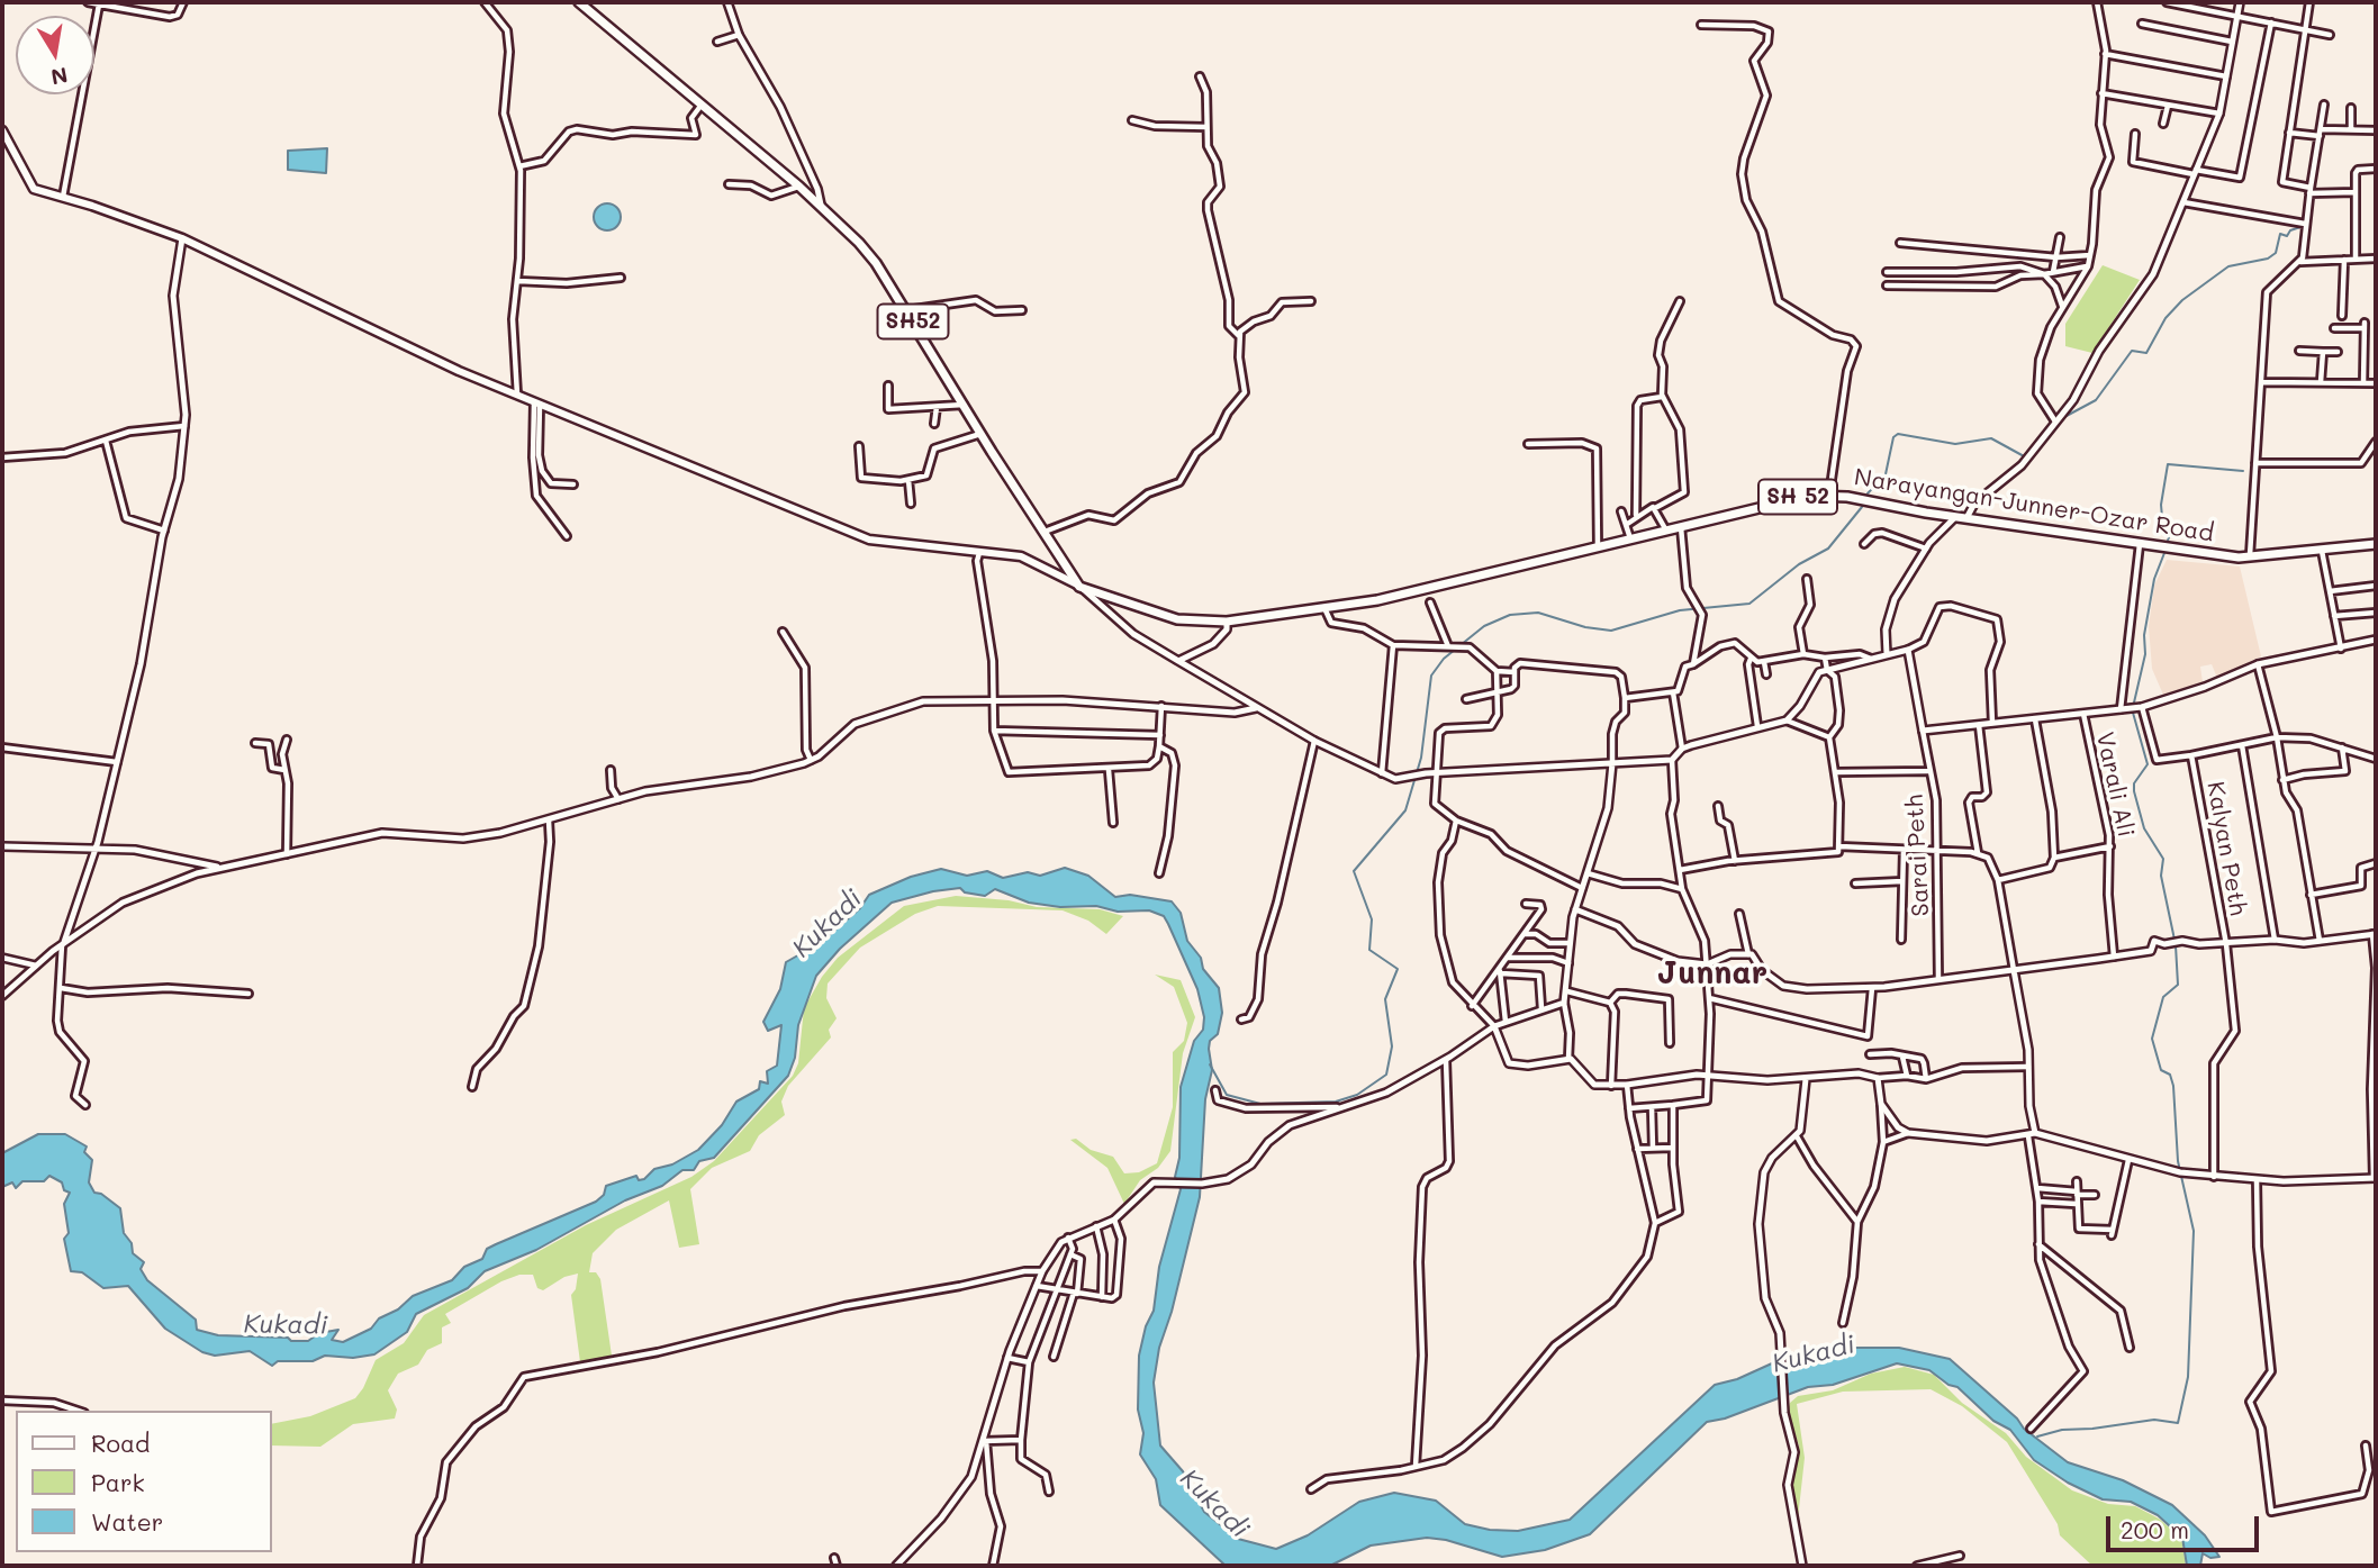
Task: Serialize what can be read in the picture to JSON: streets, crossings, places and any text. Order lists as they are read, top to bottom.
{
  "streets": {
    "main road": ["SH52", "SH 52", "Narayangan-Junner-Ozar Road"],
    "street": ["Varali Ali", "Kalyan Peth", "Sarai Peth"]
  },
  "crossings": [
    ["SH52", "Narayangan-Junner-Ozar Road"]
  ],
  "districts": ["Junnar"],
  "water": ["Kukadi"],
  "legend": ["Road", "Park", "Water"],
  "scale_bar": "200 m",
  "north": "bottom"
}
